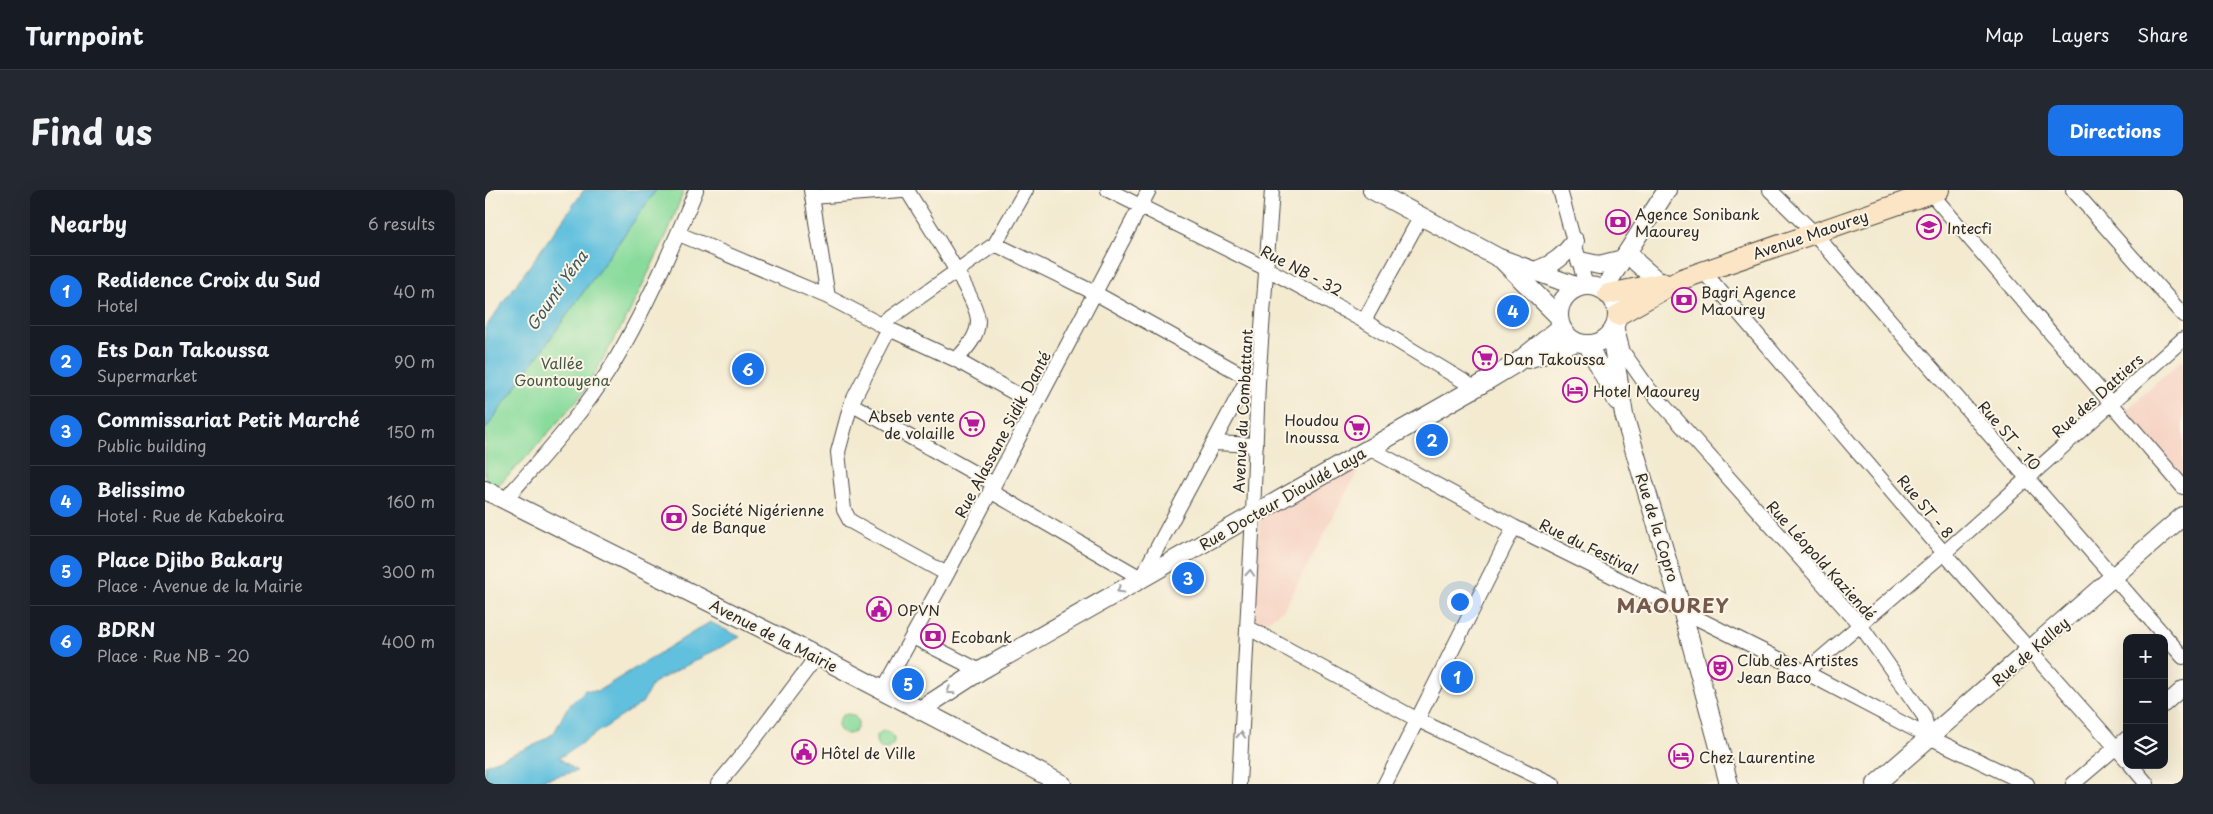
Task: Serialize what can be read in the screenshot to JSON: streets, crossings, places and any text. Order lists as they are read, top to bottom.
{
  "streets": {
    "main road": ["Avenue Maourey"],
    "street": [
      "Rue NB - 32",
      "Rue des Dattiers",
      "Avenue du Combattant",
      "Rue Alassane Sidik Danté",
      "Rue ST - 10",
      "Rue Docteur Diouldé Laya",
      "Rue ST - 8",
      "Rue de la Copro",
      "Rue du Festival",
      "Rue Léopold Kaziendé",
      "Avenue de la Mairie",
      "Rue de Kalley"
    ]
  },
  "crossings": [
    ["Avenue Maourey", "Rue ST - 10"],
    ["Avenue Maourey", "Rue Docteur Diouldé Laya"],
    ["Avenue Maourey", "Rue ST - 8"],
    ["Avenue Maourey", "Rue de la Copro"],
    ["Avenue Maourey", "Rue Léopold Kaziendé"],
    ["Rue NB - 32", "Avenue du Combattant"],
    ["Rue NB - 32", "Rue Alassane Sidik Danté"],
    ["Rue NB - 32", "Rue Docteur Diouldé Laya"],
    ["Rue des Dattiers", "Rue ST - 10"],
    ["Rue des Dattiers", "Rue ST - 8"],
    ["Rue des Dattiers", "Rue du Festival"],
    ["Rue des Dattiers", "Rue Léopold Kaziendé"],
    ["Avenue du Combattant", "Rue Docteur Diouldé Laya"],
    ["Rue Alassane Sidik Danté", "Avenue de la Mairie"],
    ["Rue ST - 10", "Rue de Kalley"],
    ["Rue Docteur Diouldé Laya", "Rue de la Copro"],
    ["Rue Docteur Diouldé Laya", "Rue du Festival"],
    ["Rue Docteur Diouldé Laya", "Rue Léopold Kaziendé"],
    ["Rue Docteur Diouldé Laya", "Avenue de la Mairie"],
    ["Rue ST - 8", "Rue de Kalley"],
    ["Rue de la Copro", "Rue du Festival"],
    ["Rue de la Copro", "Rue Léopold Kaziendé"],
    ["Rue du Festival", "Rue Léopold Kaziendé"],
    ["Rue du Festival", "Rue de Kalley"],
    ["Rue Léopold Kaziendé", "Rue de Kalley"]
  ],
  "one_way": ["Avenue du Combattant"],
  "districts": ["MAOUREY"],
  "water": ["Gounti Yéna"],
  "parks": ["Vallée Gountouyena"],
  "places": {
    "bank": [
      "Agence Sonibank Maourey",
      "Bagri Agence Maourey",
      "Société Nigérienne de Banque",
      "Ecobank"
    ],
    "school or university": ["Intecfi"],
    "supermarket": ["Dan Takoussa", "Abseb vente de volaille", "Houdou Inoussa"],
    "hotel": ["Hotel Maourey", "Chez Laurentine"],
    "public building": ["OPVN", "Hôtel de Ville"],
    "theatre": ["Club des Artistes Jean Baco"]
  },
  "page": {
    "header": "Turnpoint",
    "nav": ["Map", "Layers", "Share"],
    "title": "Find us",
    "buttons": "Directions",
    "heading": ["Nearby", "6 results"],
    "list": [
      {
        "mark": "1",
        "name": "Redidence Croix du Sud",
        "note": "Hotel",
        "value": "40 m"
      },
      {
        "mark": "2",
        "name": "Ets Dan Takoussa",
        "note": "Supermarket",
        "value": "90 m"
      },
      {
        "mark": "3",
        "name": "Commissariat Petit Marché",
        "note": "Public building",
        "value": "150 m"
      },
      {
        "mark": "4",
        "name": "Belissimo",
        "note": "Hotel · Rue de Kabekoira",
        "value": "160 m"
      },
      {
        "mark": "5",
        "name": "Place Djibo Bakary",
        "note": "Place · Avenue de la Mairie",
        "value": "300 m"
      },
      {
        "mark": "6",
        "name": "BDRN",
        "note": "Place · Rue NB - 20",
        "value": "400 m"
      }
    ],
    "pins": [
      "4",
      "6",
      "2",
      "3",
      "1",
      "5"
    ],
    "map_buttons": ["+", "−"]
  }
}
